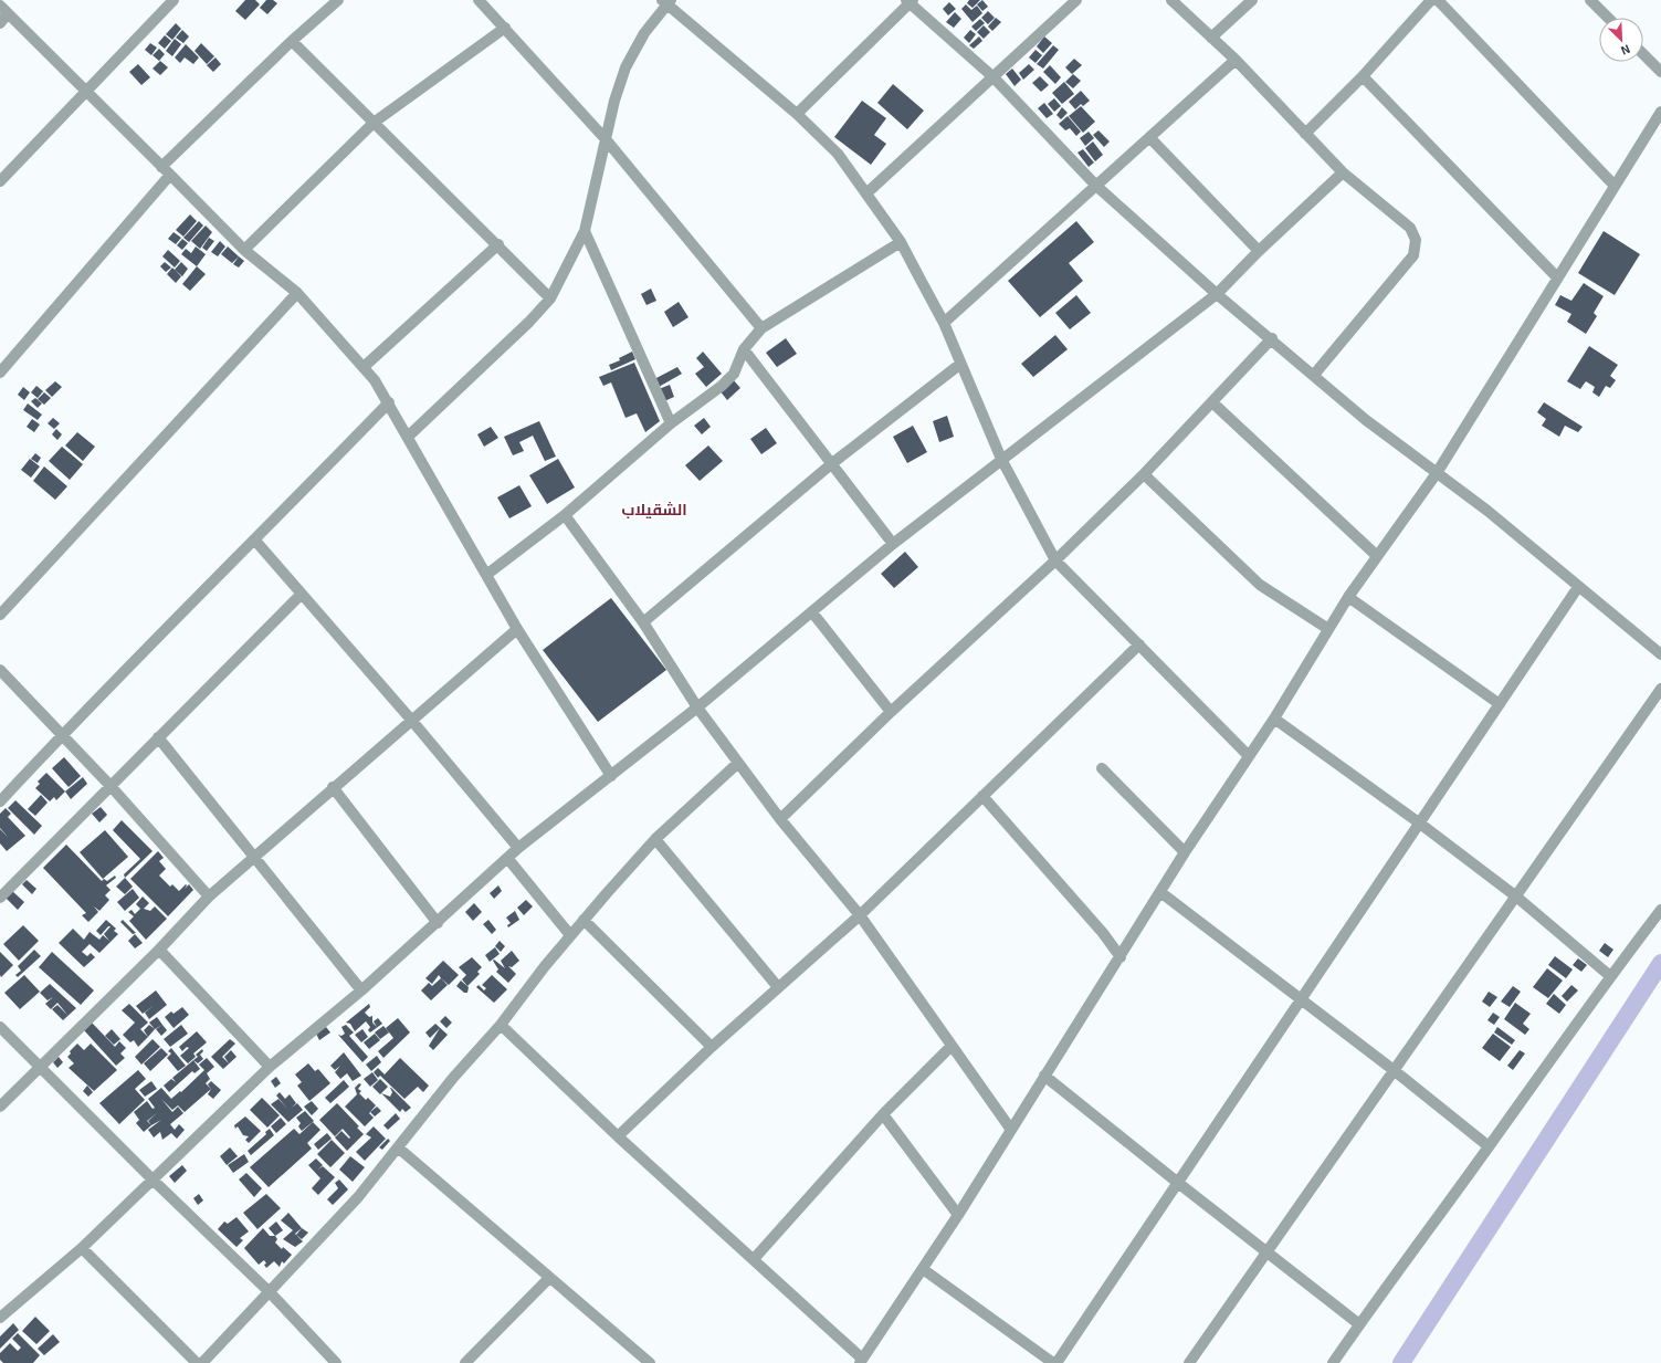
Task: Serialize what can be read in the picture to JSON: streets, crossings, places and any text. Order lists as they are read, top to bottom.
{
  "districts": ["الشقيلاب"],
  "north": "bottom right"
}
